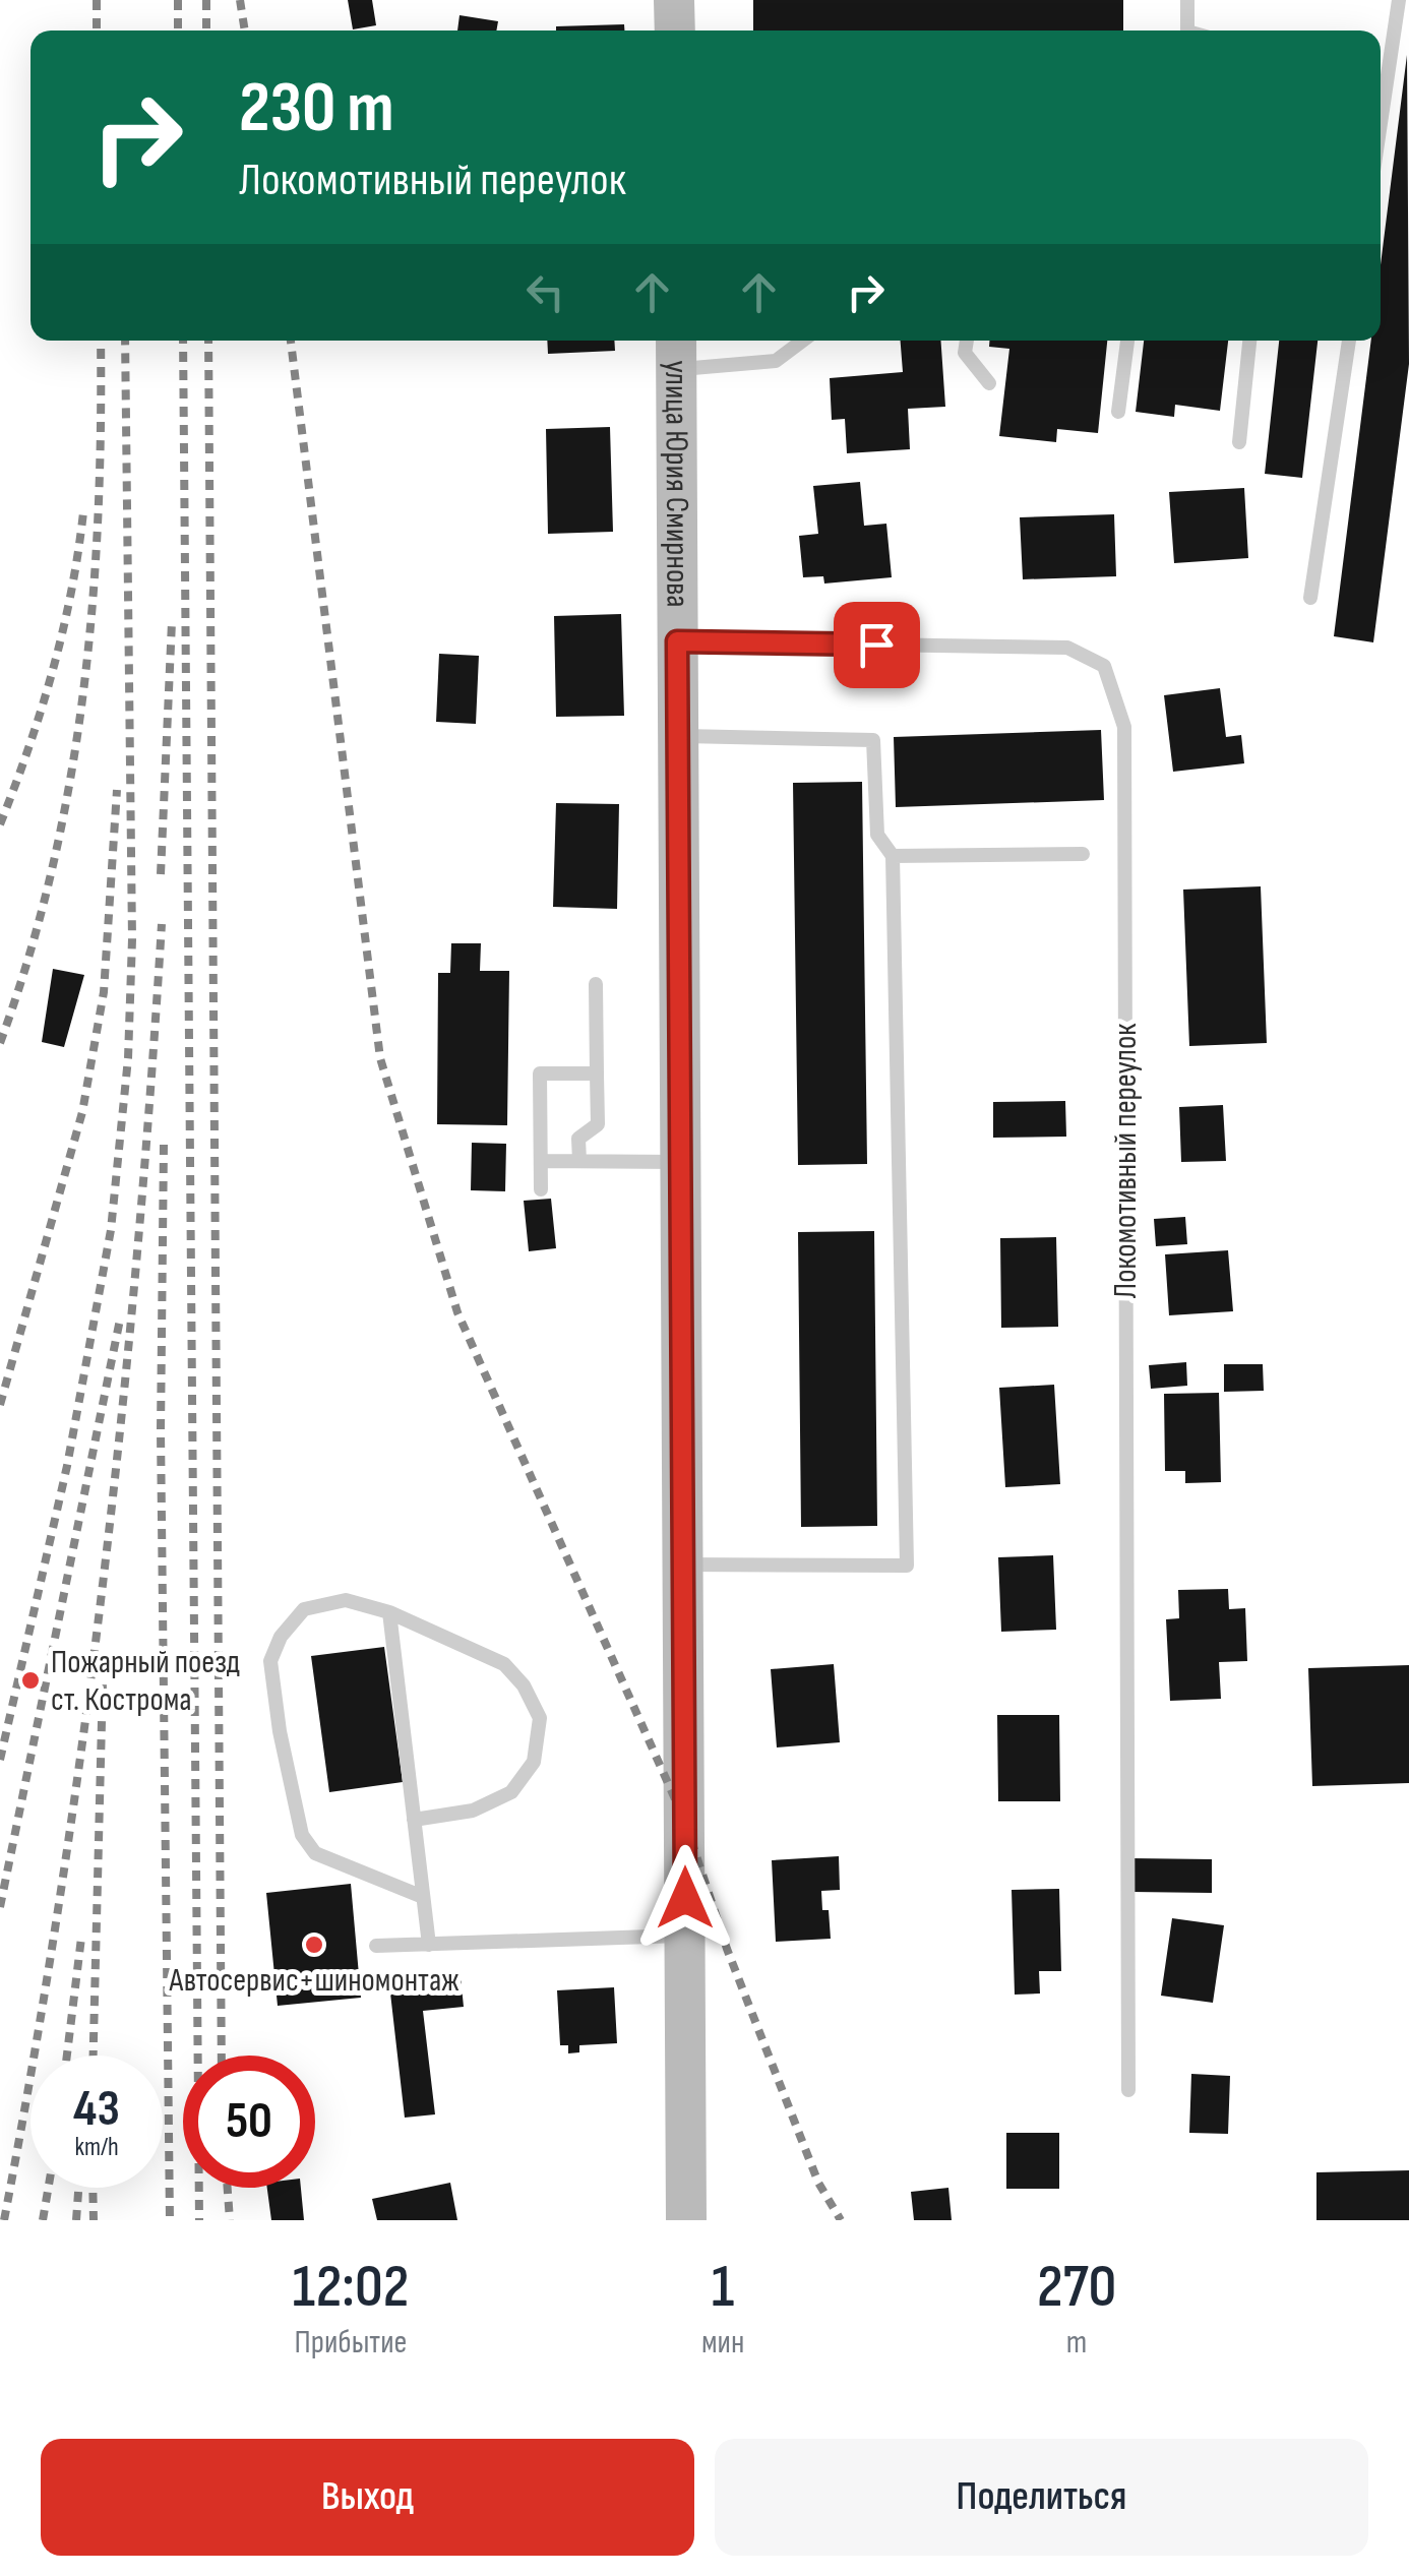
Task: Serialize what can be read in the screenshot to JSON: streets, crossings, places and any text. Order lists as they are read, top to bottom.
{
  "streets": {
    "main road": ["улица Юрия Смирнова"],
    "lane": ["Локомотивный переулок"]
  },
  "crossings": [
    ["улица Юрия Смирнова", "Локомотивный переулок"]
  ],
  "places": ["Пожарный поезд ст. Кострома", "Автосервис+шиномонтаж"],
  "page": {
    "turn": ["230 m", "Локомотивный переулок"],
    "speed": "43 km/h",
    "limit": "50",
    "eta": [
      "12:02",
      "Прибытие",
      "1",
      "мин",
      "270",
      "m"
    ],
    "buttons": ["Выход", "Поделиться"]
  }
}
